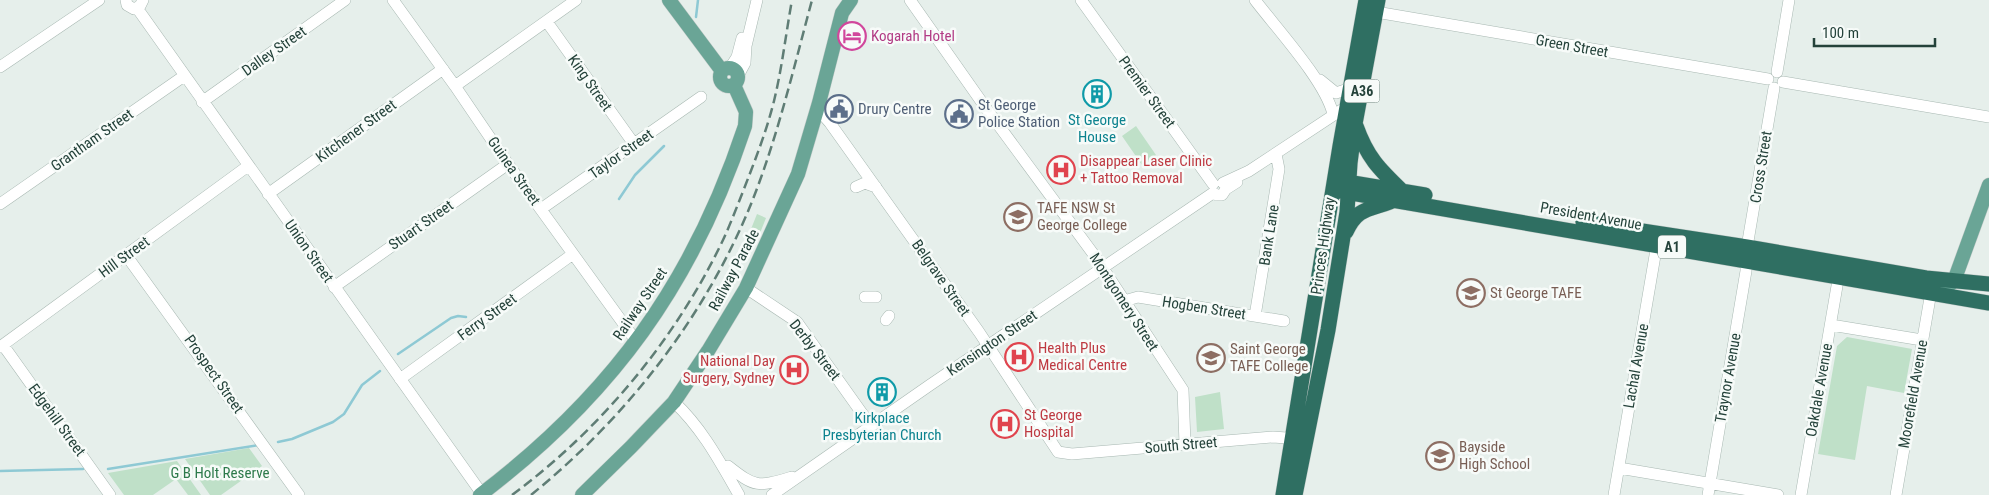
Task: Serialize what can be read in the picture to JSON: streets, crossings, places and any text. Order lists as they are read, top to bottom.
{
  "streets": {
    "highway": [
      "A36",
      "President Avenue",
      "Princes Highway",
      "A1"
    ],
    "main road": ["Railway Parade", "Railway Street"],
    "street": [
      "Green Street",
      "Dalley Street",
      "King Street",
      "Premier Street",
      "Kitchener Street",
      "Grantham Street",
      "Taylor Street",
      "Cross Street",
      "Guinea Street",
      "Stuart Street",
      "Bank Lane",
      "Union Street",
      "Hill Street",
      "Belgrave Street",
      "Montgomery Street",
      "Hogben Street",
      "Ferry Street",
      "Kensington Street",
      "Derby Street",
      "Lachal Avenue",
      "Prospect Street",
      "Traynor Avenue",
      "Oakdale Avenue",
      "Moorefield Avenue",
      "Edgehill Street",
      "South Street"
    ]
  },
  "crossings": [
    ["Green Street", "Cross Street"],
    ["Green Street", "Princes Highway"],
    ["Dalley Street", "Union Street"],
    ["King Street", "Taylor Street"],
    ["Premier Street", "Kensington Street"],
    ["Kitchener Street", "Guinea Street"],
    ["Kitchener Street", "Union Street"],
    ["Grantham Street", "Union Street"],
    ["Taylor Street", "Guinea Street"],
    ["Cross Street", "President Avenue"],
    ["Cross Street", "Traynor Avenue"],
    ["Guinea Street", "Stuart Street"],
    ["Guinea Street", "Railway Street"],
    ["Guinea Street", "Ferry Street"],
    ["President Avenue", "Princes Highway"],
    ["President Avenue", "A1"],
    ["President Avenue", "Lachal Avenue"],
    ["President Avenue", "Traynor Avenue"],
    ["President Avenue", "Moorefield Avenue"],
    ["Stuart Street", "Union Street"],
    ["Bank Lane", "Hogben Street"],
    ["Bank Lane", "Kensington Street"],
    ["Princes Highway", "A1"],
    ["Princes Highway", "Kensington Street"],
    ["Princes Highway", "South Street"],
    ["Union Street", "Hill Street"],
    ["Union Street", "Railway Street"],
    ["Union Street", "Ferry Street"],
    ["Hill Street", "Prospect Street"],
    ["Hill Street", "Edgehill Street"],
    ["Railway Parade", "Belgrave Street"],
    ["Railway Parade", "Derby Street"],
    ["Belgrave Street", "Kensington Street"],
    ["Belgrave Street", "South Street"],
    ["Montgomery Street", "Hogben Street"],
    ["Montgomery Street", "Kensington Street"],
    ["Montgomery Street", "South Street"],
    ["Kensington Street", "Derby Street"]
  ],
  "parks": ["G B Holt Reserve"],
  "places": {
    "hotel": ["Kogarah Hotel"],
    "building": ["St George House", "Kirkplace Presbyterian Church"],
    "public building": ["Drury Centre", "St George Police Station"],
    "hospital": [
      "Disappear Laser Clinic + Tattoo Removal",
      "Health Plus Medical Centre",
      "National Day Surgery, Sydney",
      "St George Hospital"
    ],
    "school or university": [
      "TAFE NSW St George College",
      "St George TAFE",
      "Saint George TAFE College",
      "Bayside High School"
    ]
  },
  "scale_bar": "100 m"
}
